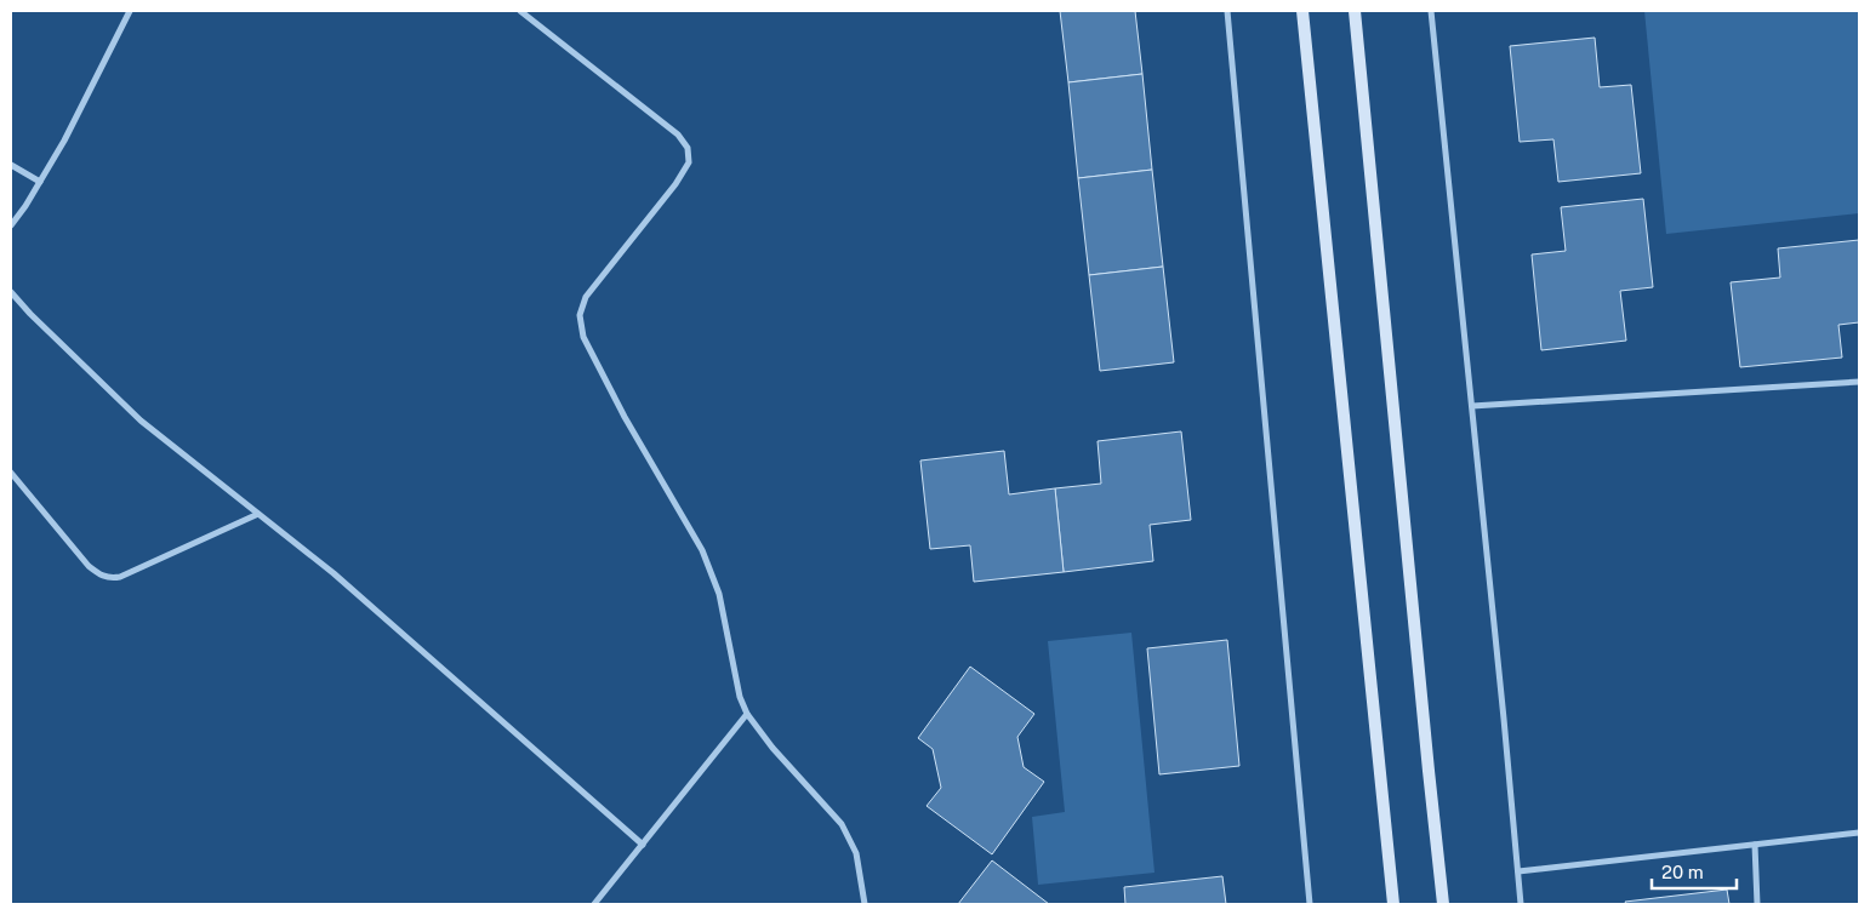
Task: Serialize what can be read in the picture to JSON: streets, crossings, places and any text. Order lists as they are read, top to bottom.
{
  "scale_bar": "20 m"
}
